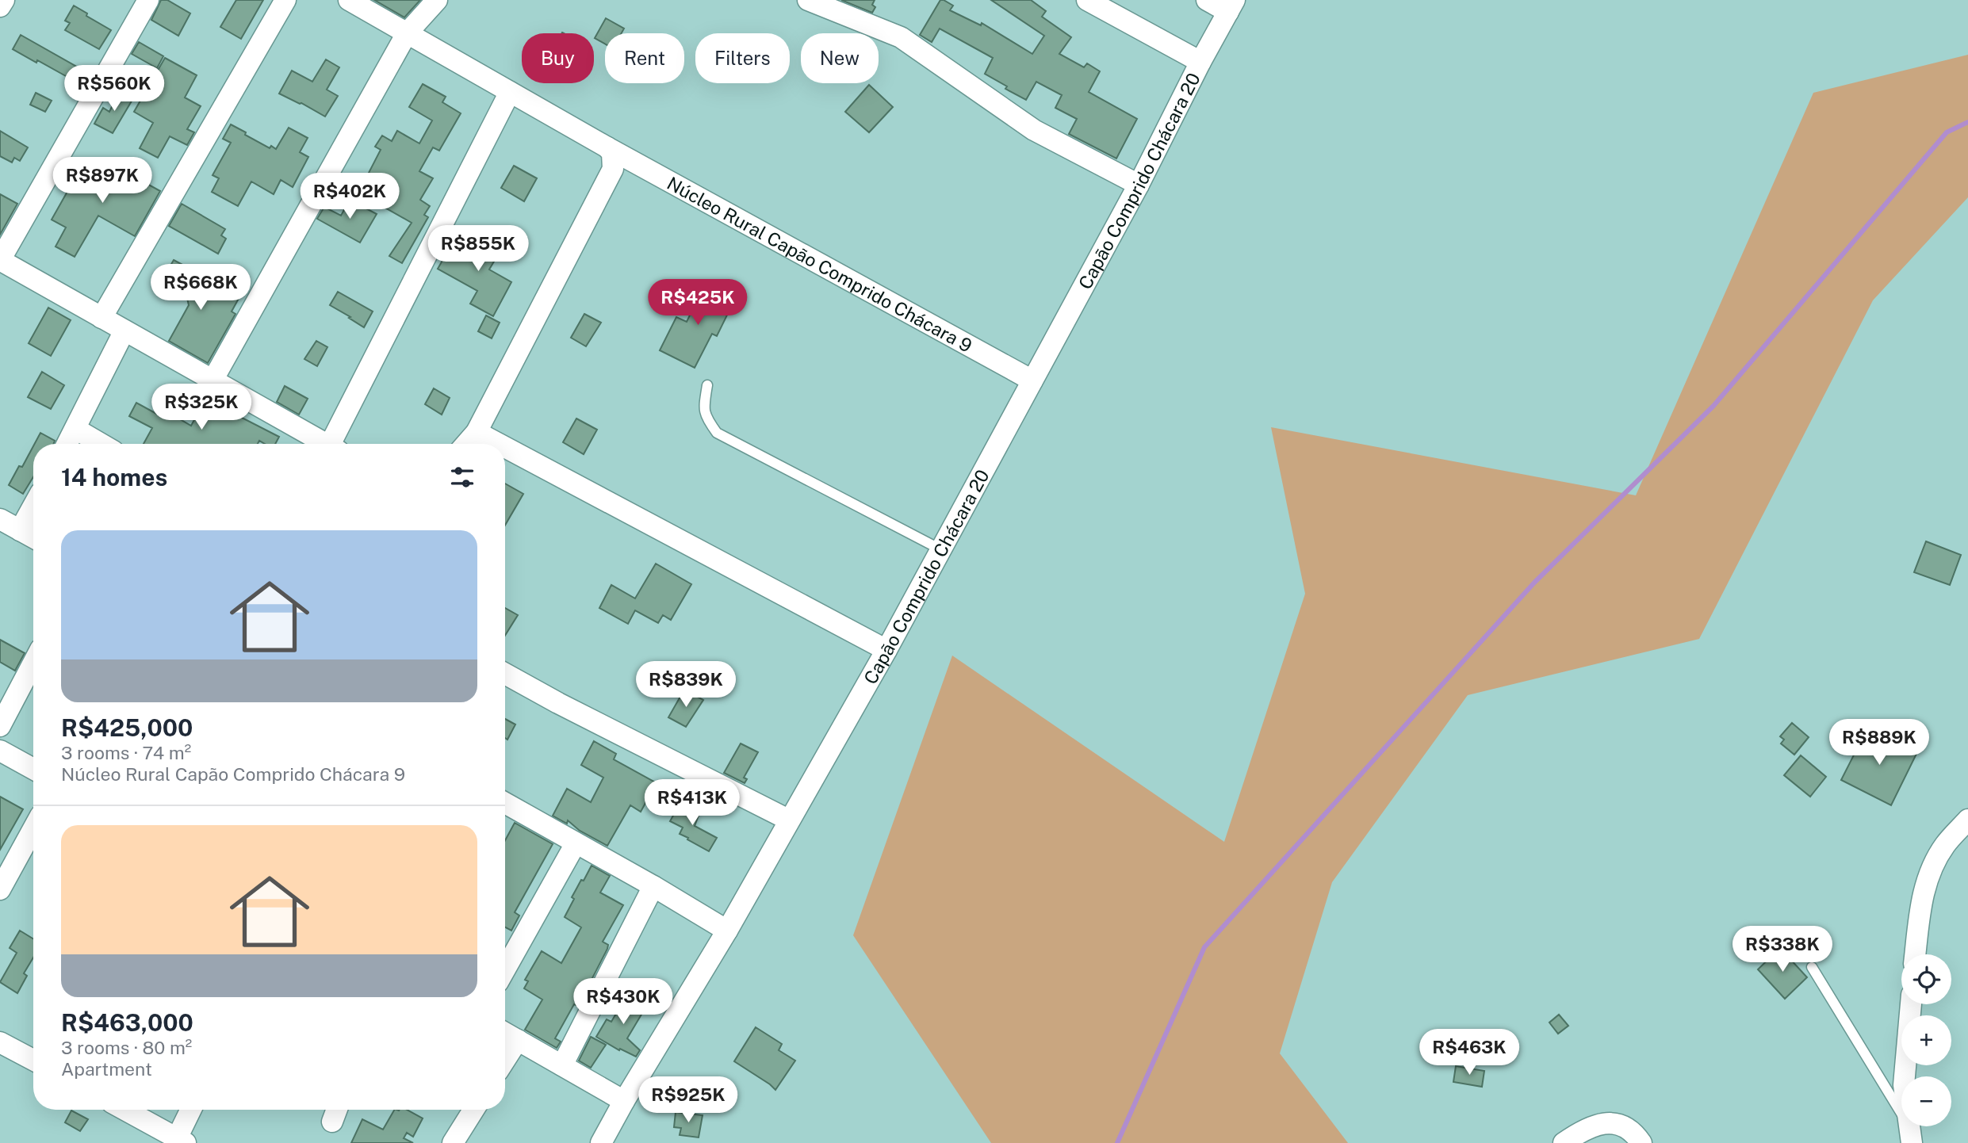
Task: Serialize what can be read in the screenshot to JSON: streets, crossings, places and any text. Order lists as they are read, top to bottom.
{
  "streets": {
    "street": ["Capão Comprido Chácara 20", "Núcleo Rural Capão Comprido Chácara 9"]
  },
  "crossings": [
    ["Capão Comprido Chácara 20", "Núcleo Rural Capão Comprido Chácara 9"]
  ],
  "page": {
    "chip": [
      "Buy",
      "Rent",
      "Filters",
      "New"
    ],
    "price": [
      "R$560K",
      "R$897K",
      "R$402K",
      "R$855K",
      "R$668K",
      "R$425K",
      "R$325K",
      "R$839K",
      "R$889K",
      "R$413K",
      "R$338K",
      "R$430K",
      "R$463K",
      "R$925K"
    ],
    "heading": "14 homes",
    "list": [
      {
        "name": "R$425,000",
        "note": "3 rooms · 74 m² · Núcleo Rural Capão Comprido Chácara 9"
      },
      {
        "name": "R$463,000",
        "note": "3 rooms · 80 m² · Apartment"
      }
    ],
    "map_buttons": ["+", "−"]
  }
}
